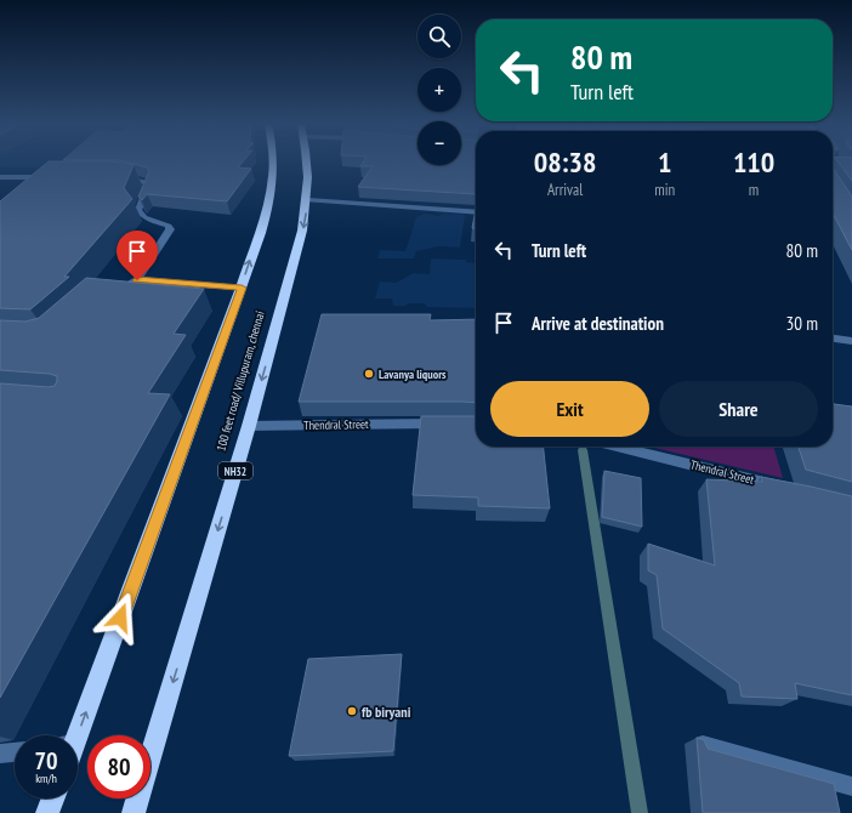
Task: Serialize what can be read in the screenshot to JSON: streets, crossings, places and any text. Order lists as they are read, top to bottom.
{
  "streets": {
    "highway": ["100 feet road/ Villupuram, chennai", "NH32"],
    "street": ["Thendral Street"]
  },
  "crossings": [
    ["100 feet road/ Villupuram, chennai", "Thendral Street"]
  ],
  "places": ["Lavanya liquors", "fb biryani"],
  "page": {
    "map_buttons": ["+", "−"],
    "turn": ["80 m", "Turn left"],
    "eta": [
      "08:38",
      "Arrival",
      "1",
      "min",
      "110",
      "m"
    ],
    "list": [
      {
        "name": "Turn left",
        "value": "80 m"
      },
      {
        "name": "Arrive at destination",
        "value": "30 m"
      }
    ],
    "buttons": ["Exit", "Share"],
    "speed": "70 km/h",
    "limit": "80"
  }
}
